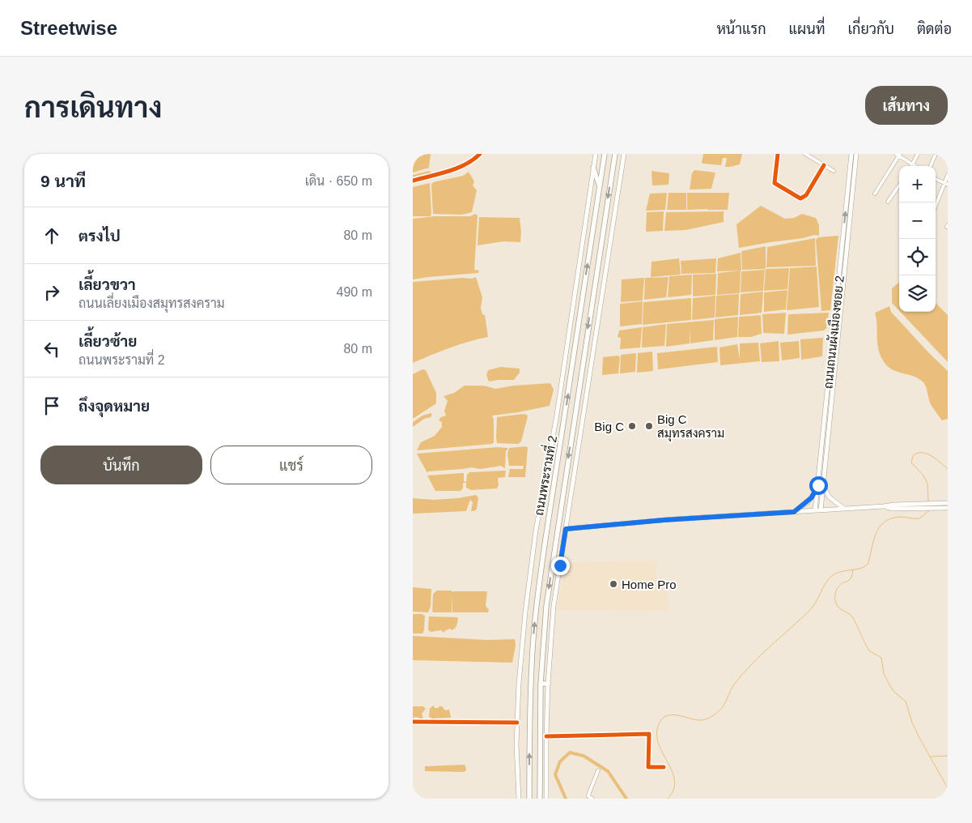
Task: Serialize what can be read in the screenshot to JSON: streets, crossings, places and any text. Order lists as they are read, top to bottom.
{
  "streets": {
    "highway": ["ถนนพระรามที่ 2"],
    "main road": ["ถนนถนนผังเมืองซอย 2"]
  },
  "places": ["Big C", "Big C สมุทรสงคราม", "Home Pro"],
  "page": {
    "header": "Streetwise",
    "nav": [
      "หน้าแรก",
      "แผนที่",
      "เกี่ยวกับ",
      "ติดต่อ"
    ],
    "buttons": [
      "เส้นทาง",
      ["บันทึก", "แชร์"]
    ],
    "title": "การเดินทาง",
    "heading": ["9 นาที", "เดิน · 650 m"],
    "map_buttons": ["+", "−"],
    "list": [
      ["ตรงไป", "80 m"],
      ["เลี้ยวขวา", "ถนนเลี่ยงเมืองสมุทรสงคราม", "490 m"],
      ["เลี้ยวซ้าย", "ถนนพระรามที่ 2", "80 m"],
      "ถึงจุดหมาย"
    ]
  }
}
